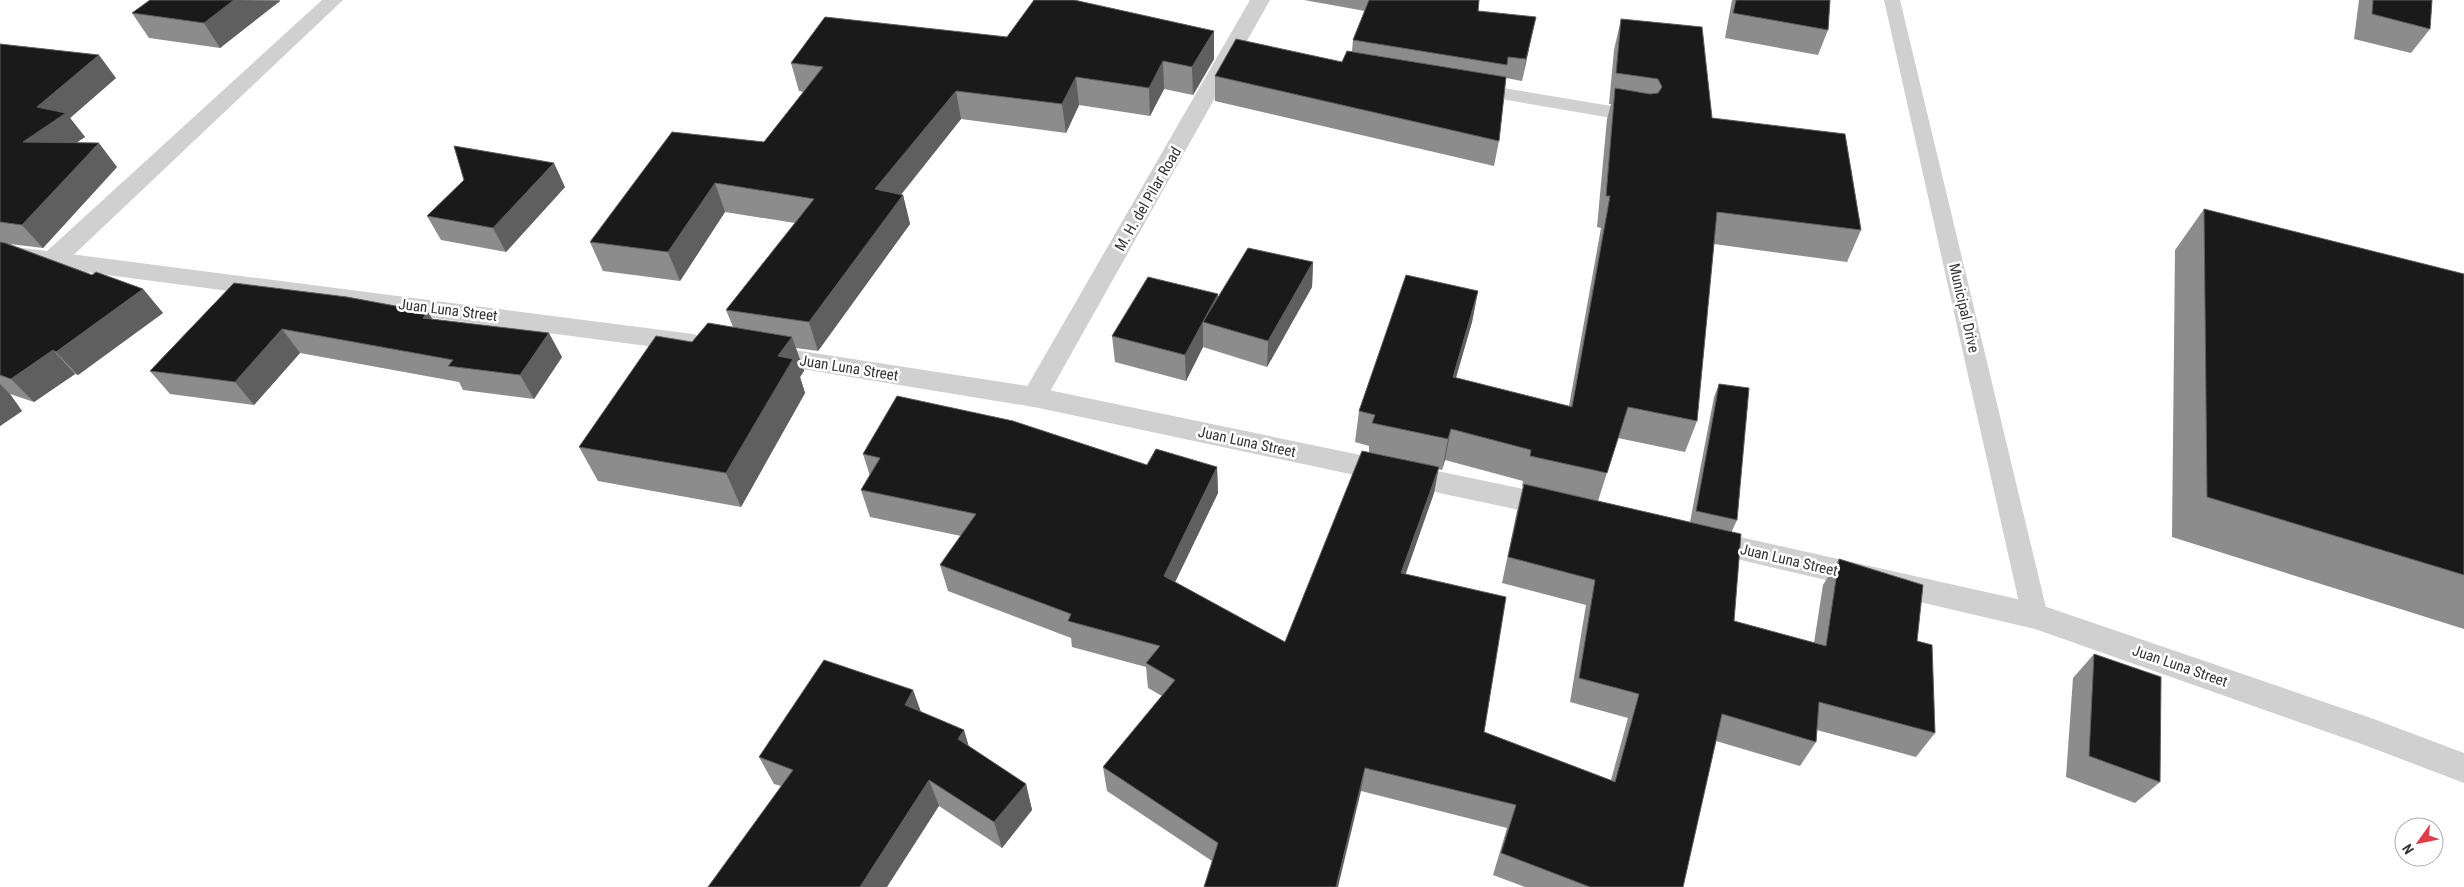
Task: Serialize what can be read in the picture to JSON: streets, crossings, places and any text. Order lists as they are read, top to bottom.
{
  "streets": {
    "street": ["M. H. del Pilar Road", "Juan Luna Street"],
    "lane": ["Municipal Drive"]
  },
  "crossings": [
    ["M. H. del Pilar Road", "Juan Luna Street"],
    ["Municipal Drive", "Juan Luna Street"]
  ],
  "north": "bottom left"
}
